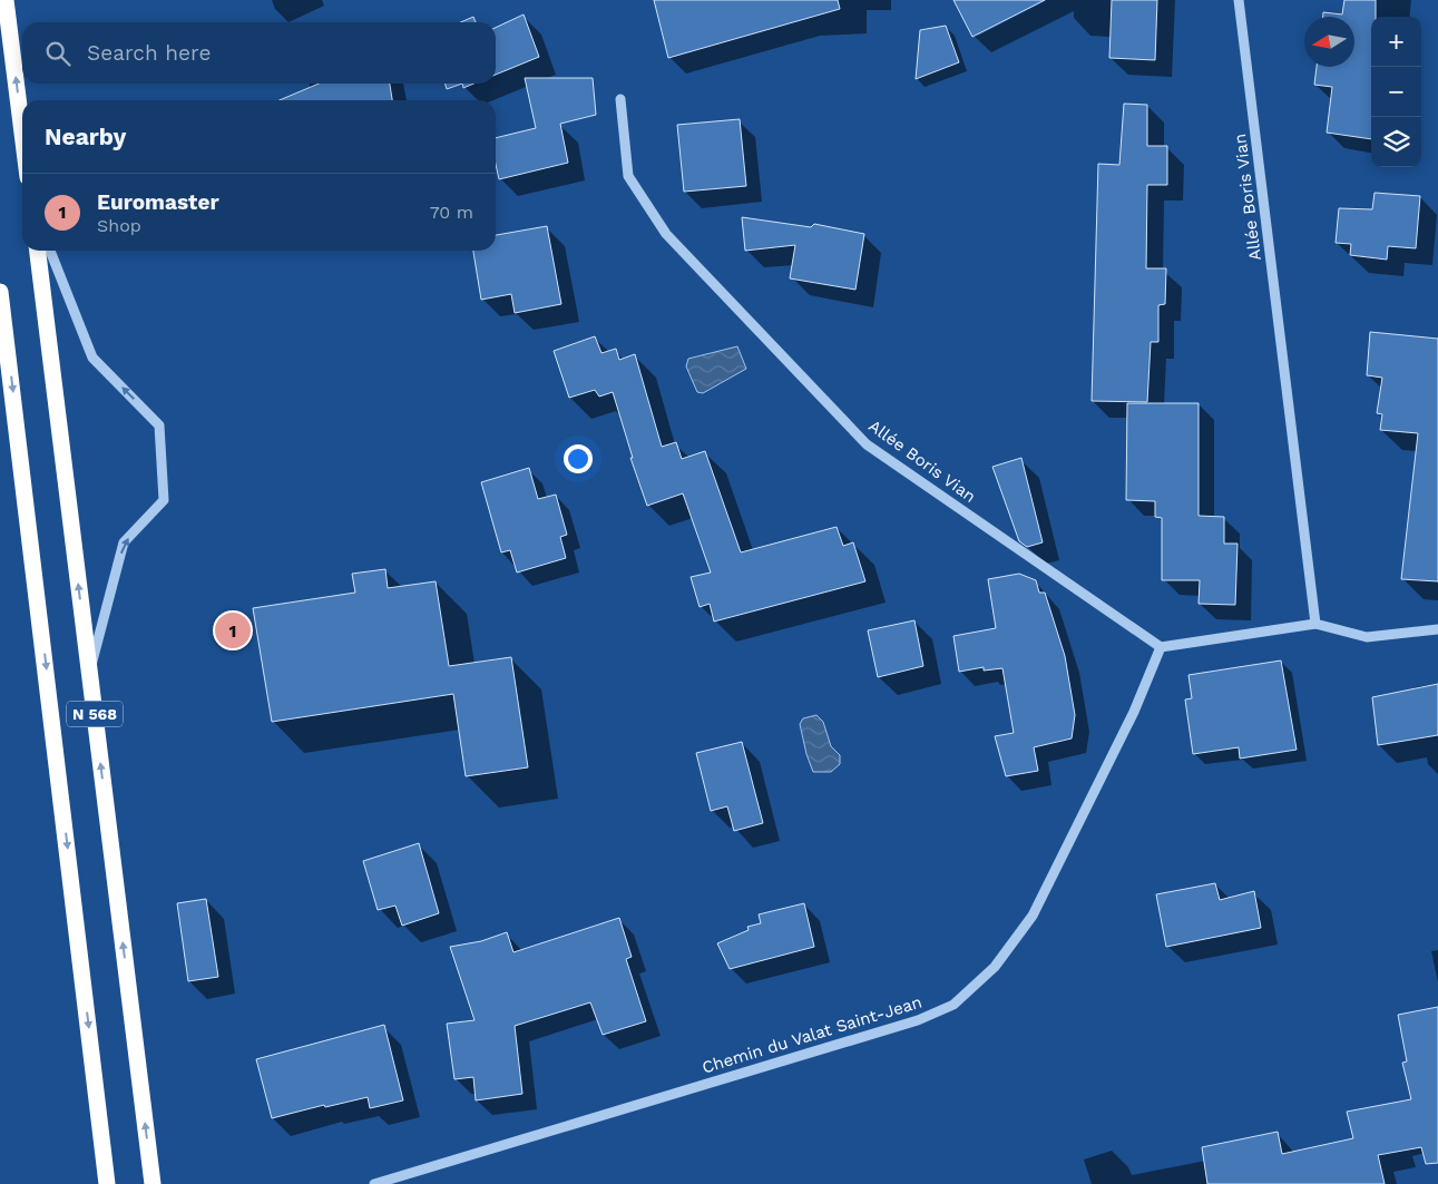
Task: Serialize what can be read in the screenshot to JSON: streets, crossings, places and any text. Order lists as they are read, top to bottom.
{
  "streets": {
    "highway": ["N 568"],
    "street": ["Allée Boris Vian", "Chemin du Valat Saint-Jean"]
  },
  "crossings": [
    ["Allée Boris Vian", "Chemin du Valat Saint-Jean"]
  ],
  "north": "left",
  "page": {
    "map_buttons": ["+", "−"],
    "search": "Search here",
    "heading": "Nearby",
    "list": [
      {
        "mark": "1",
        "name": "Euromaster",
        "note": "Shop",
        "value": "70 m"
      }
    ],
    "pins": "1"
  }
}
